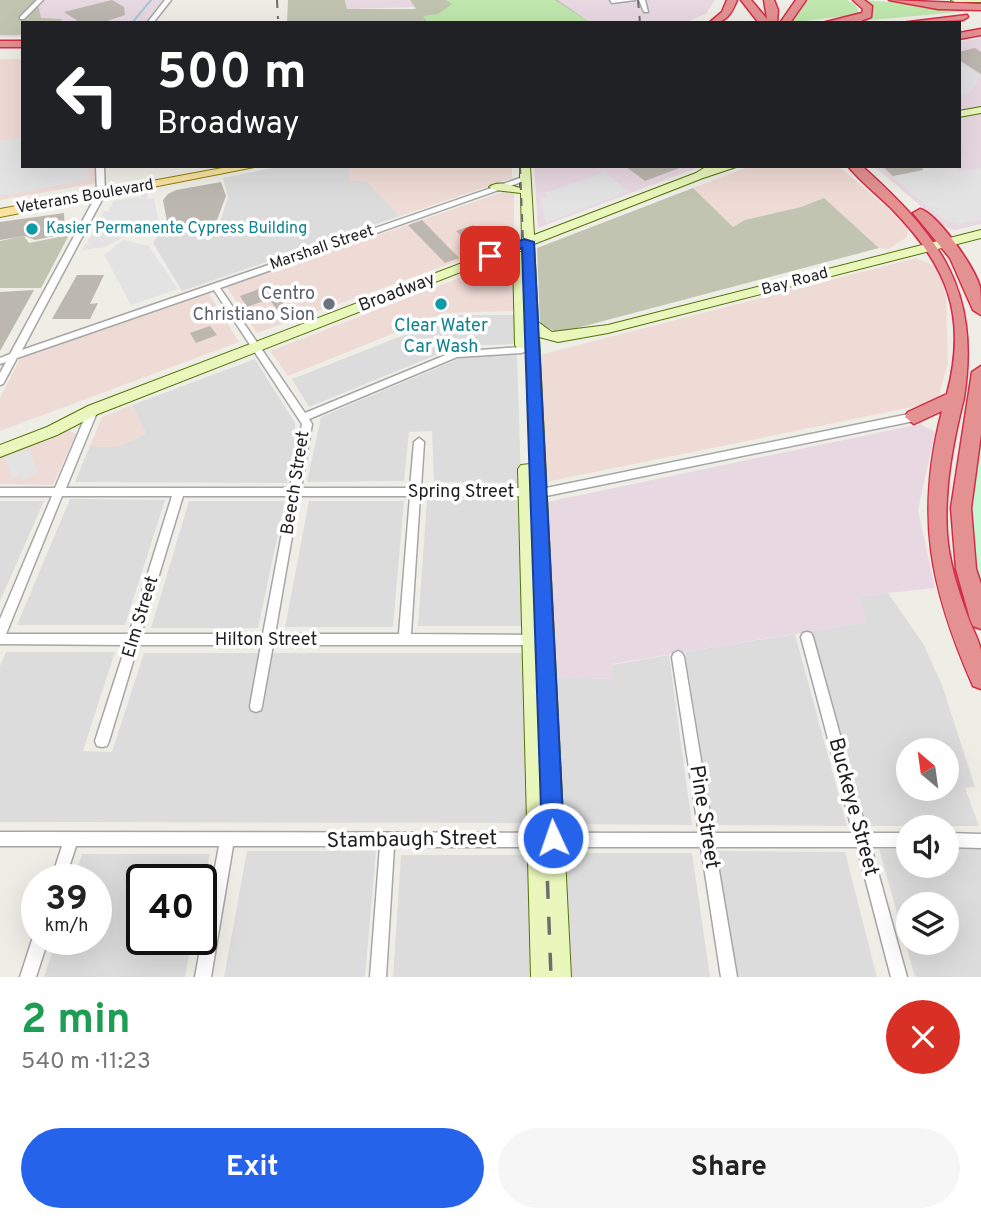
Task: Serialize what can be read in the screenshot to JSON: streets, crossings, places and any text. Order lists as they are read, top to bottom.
{
  "streets": {
    "main road": ["Veterans Boulevard"],
    "street": [
      "Marshall Street",
      "Bay Road",
      "Broadway",
      "Beech Street",
      "Spring Street",
      "Elm Street",
      "Hilton Street",
      "Buckeye Street",
      "Pine Street",
      "Stambaugh Street"
    ]
  },
  "crossings": [
    ["Marshall Street", "Beech Street"],
    ["Bay Road", "Beech Street"],
    ["Broadway", "Beech Street"],
    ["Beech Street", "Spring Street"],
    ["Beech Street", "Hilton Street"],
    ["Spring Street", "Elm Street"],
    ["Elm Street", "Hilton Street"],
    ["Buckeye Street", "Stambaugh Street"],
    ["Pine Street", "Stambaugh Street"]
  ],
  "places": ["Kasier Permanente Cypress Building", "Centro Christiano Sion", "Clear Water Car Wash"],
  "north": "top left",
  "page": {
    "turn": ["500 m", "Broadway"],
    "speed": "39 km/h",
    "limit": "40",
    "heading": ["2 min", "540 m · 11:23"],
    "buttons": ["Exit", "Share"]
  }
}
